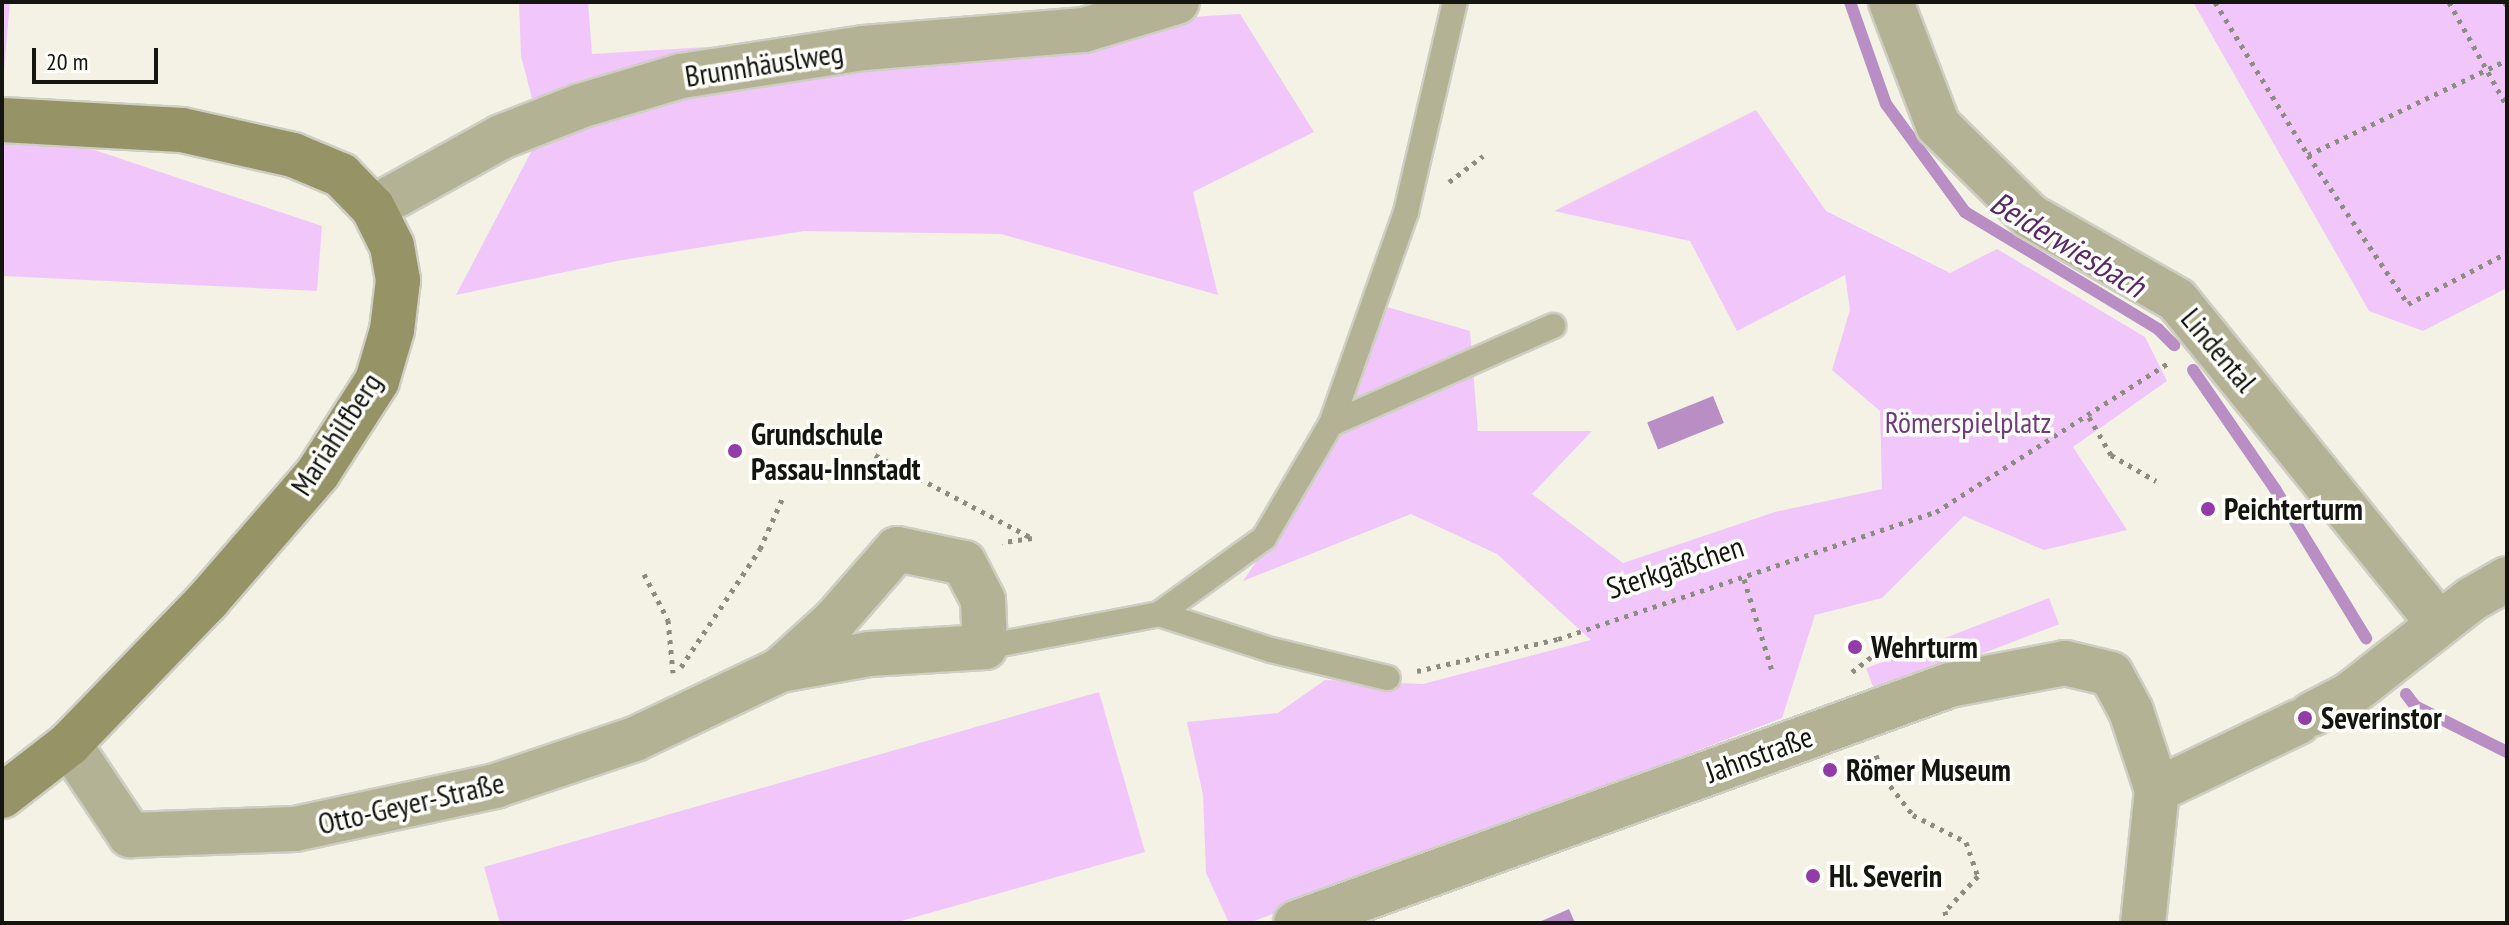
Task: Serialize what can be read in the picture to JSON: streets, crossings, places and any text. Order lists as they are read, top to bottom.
{
  "streets": {
    "main road": ["Mariahilfberg"],
    "street": [
      "Brunnhäuslweg",
      "Lindental",
      "Jahnstraße",
      "Otto-Geyer-Straße"
    ],
    "path": ["Sterkgäßchen"]
  },
  "crossings": [
    ["Brunnhäuslweg", "Mariahilfberg"],
    ["Mariahilfberg", "Otto-Geyer-Straße"]
  ],
  "water": ["Beiderwiesbach"],
  "parks": ["Römerspielplatz"],
  "places": [
    "Grundschule Passau-Innstadt",
    "Peichterturm",
    "Wehrturm",
    "Severinstor",
    "Römer Museum",
    "Hl. Severin"
  ],
  "scale_bar": "20 m"
}
